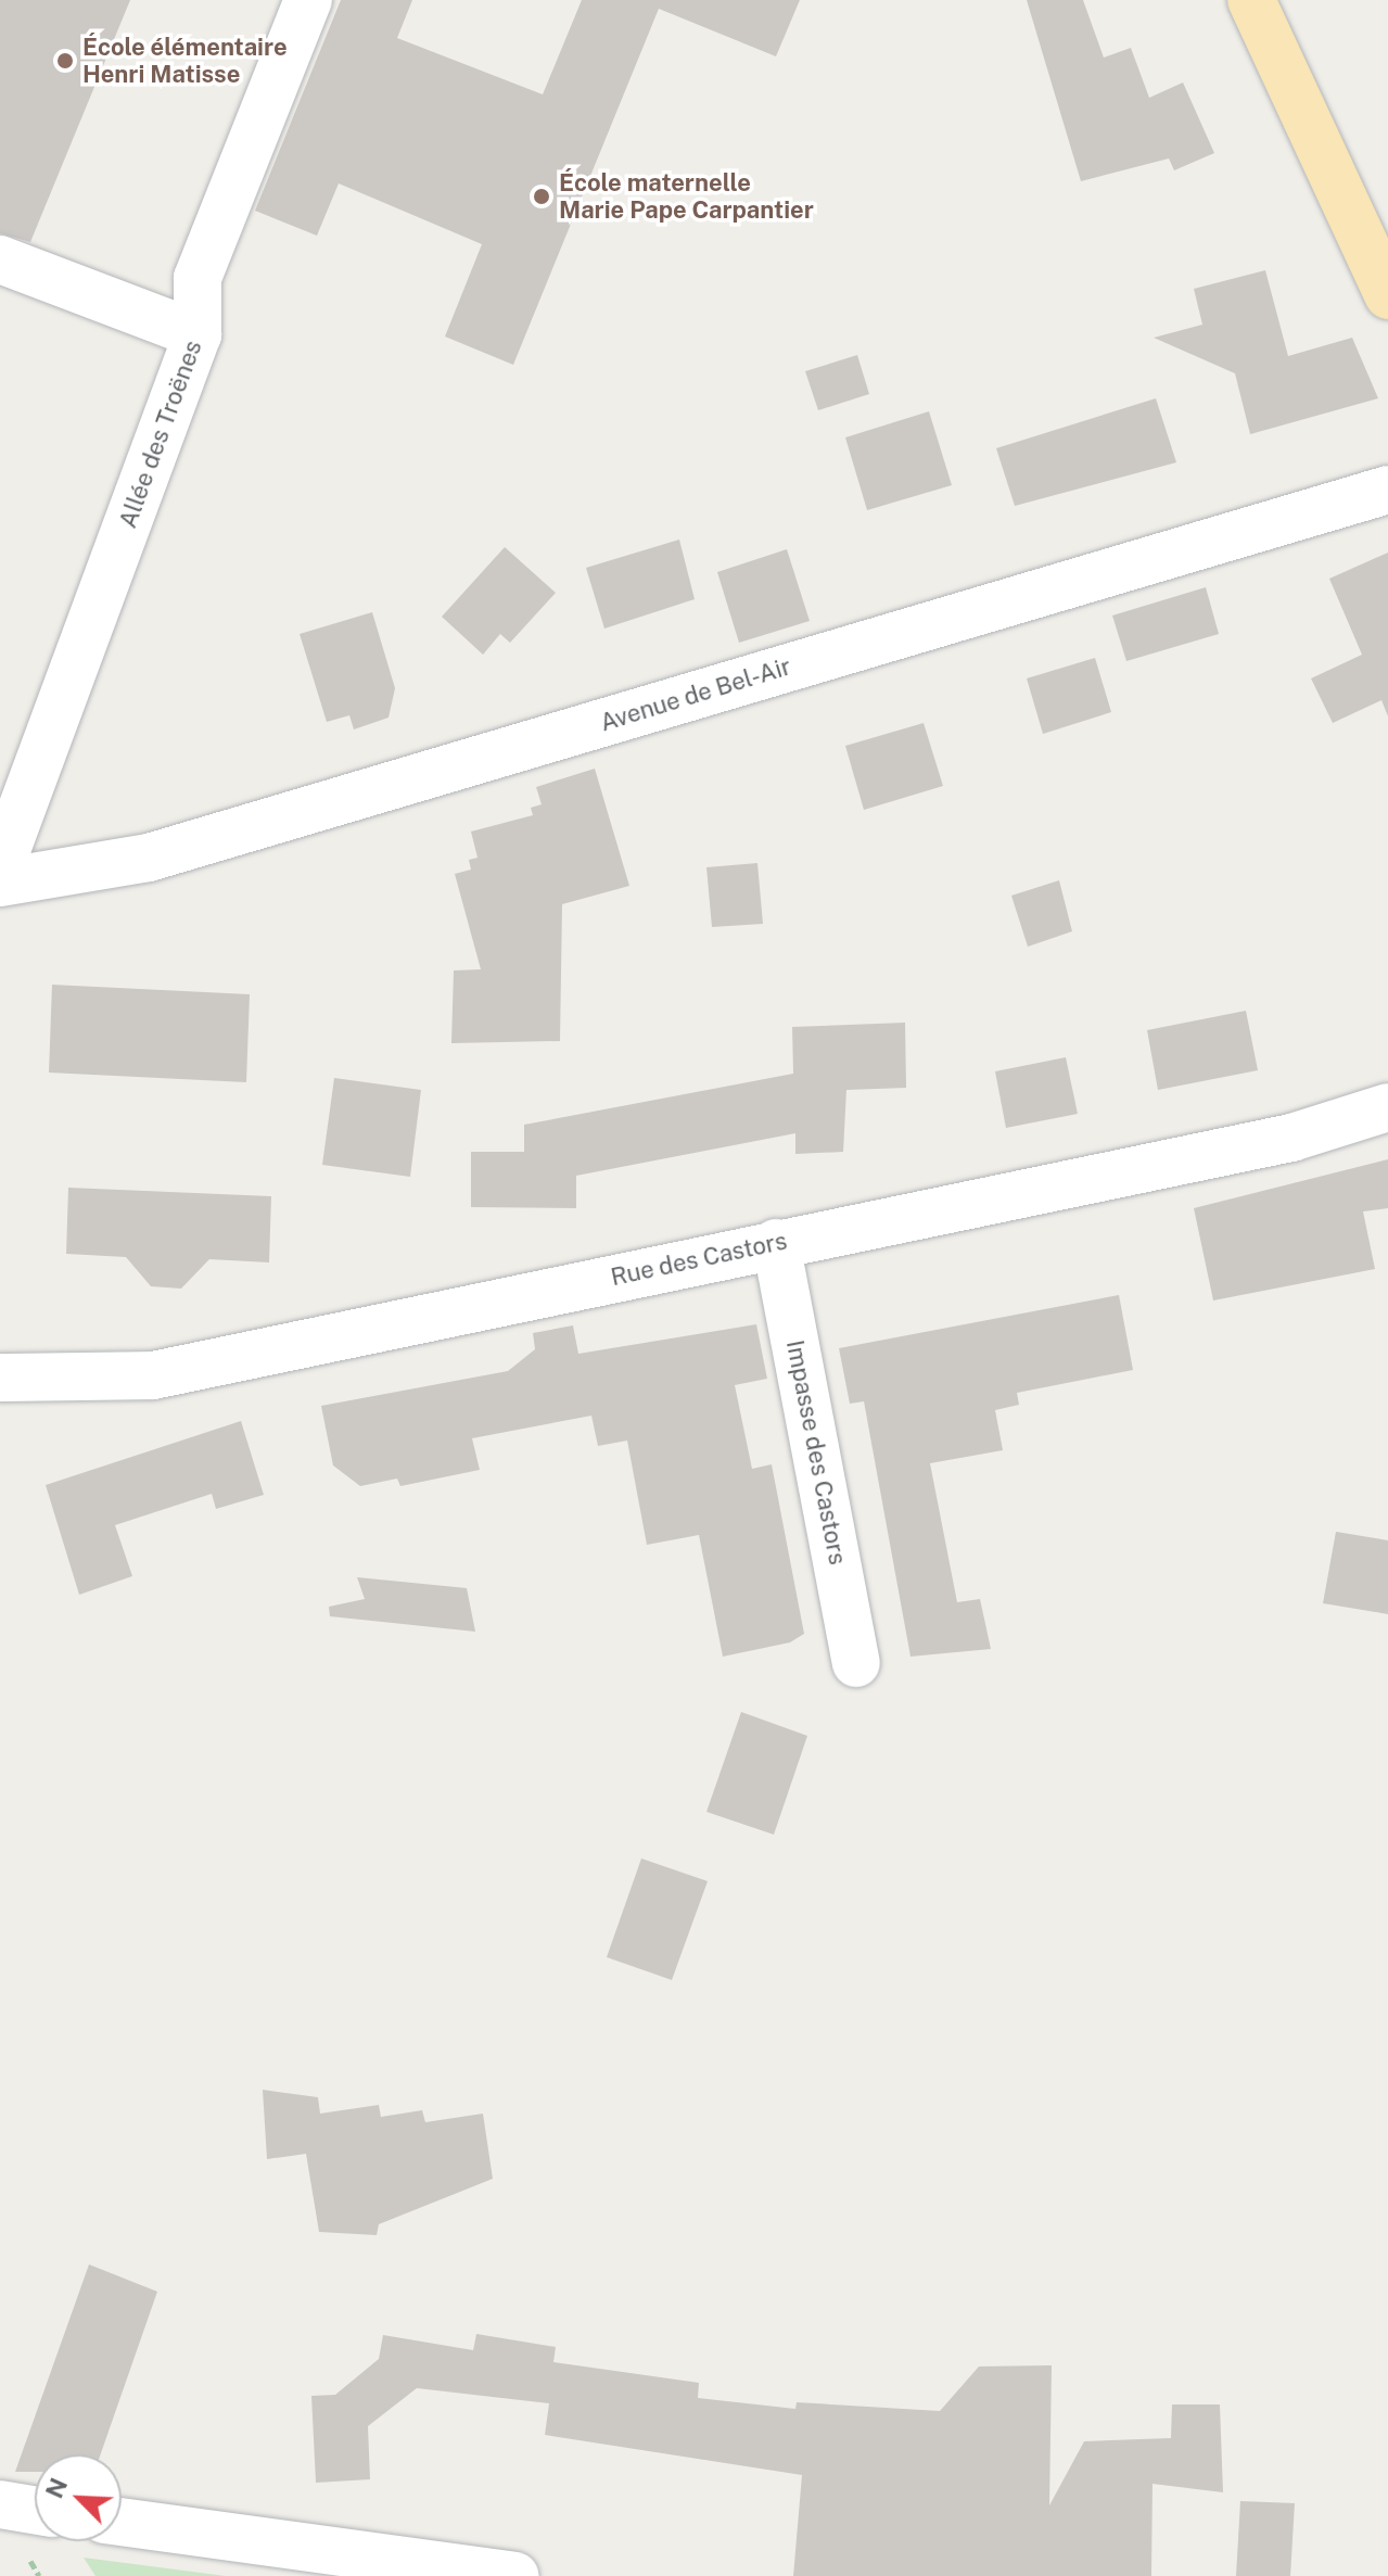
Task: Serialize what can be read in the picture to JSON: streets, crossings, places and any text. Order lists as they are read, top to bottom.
{
  "streets": {
    "street": [
      "Allée des Troënes",
      "Avenue de Bel-Air",
      "Rue des Castors",
      "Impasse des Castors"
    ]
  },
  "crossings": [
    ["Rue des Castors", "Impasse des Castors"]
  ],
  "places": ["École élémentaire Henri Matisse", "École maternelle Marie Pape Carpantier"],
  "north": "top left"
}
